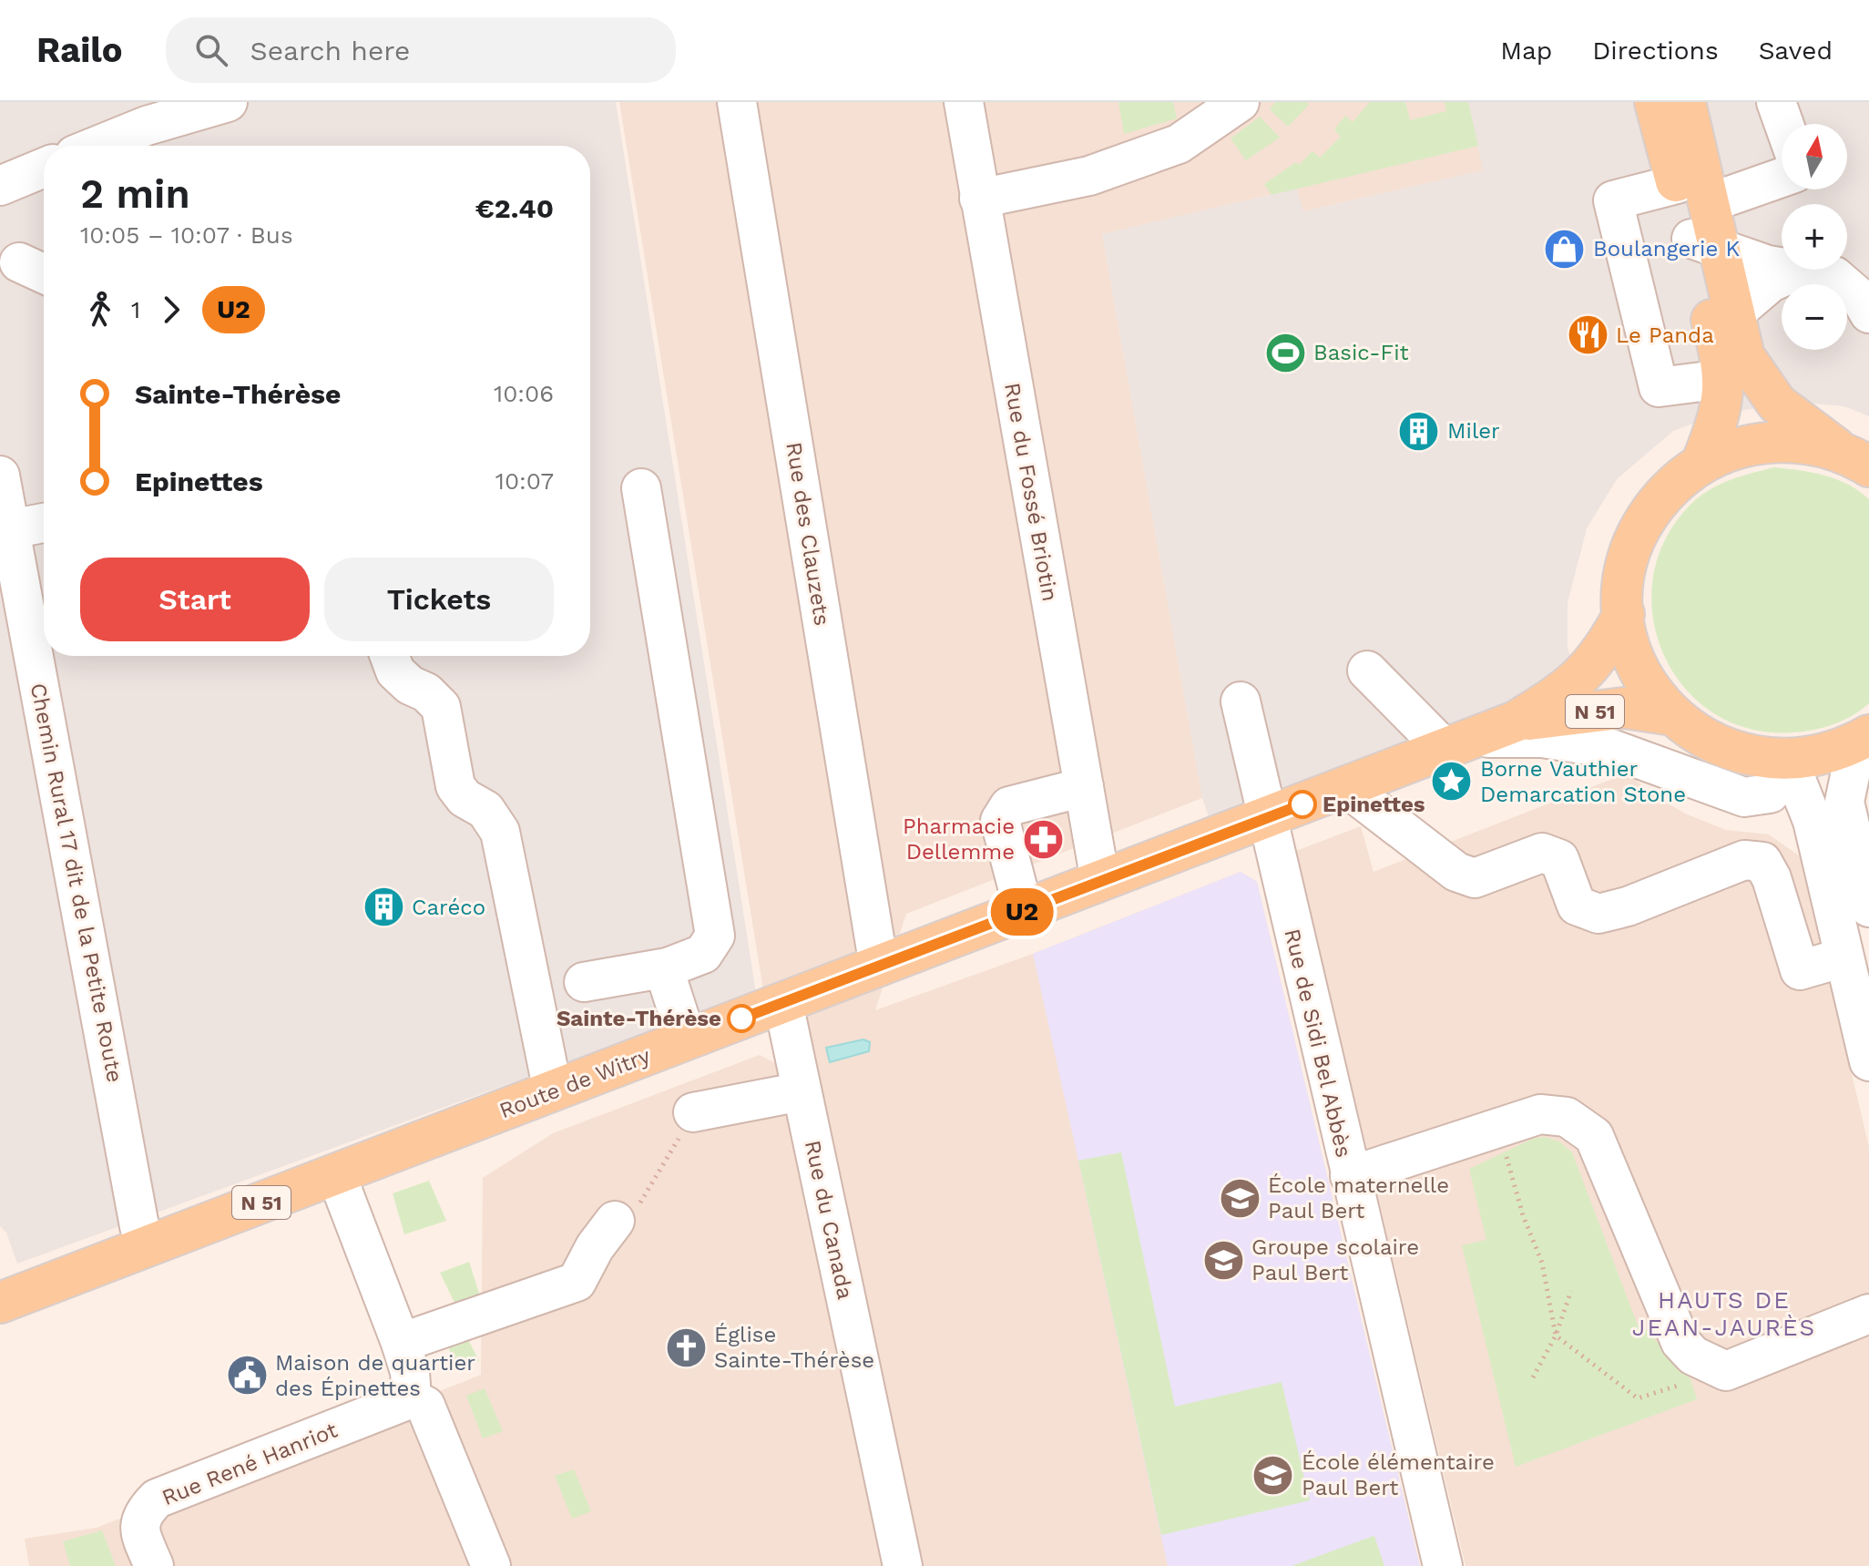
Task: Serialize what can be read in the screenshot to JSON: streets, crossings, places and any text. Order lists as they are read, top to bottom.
{
  "streets": {
    "main road": ["N 51", "Route de Witry"],
    "street": [
      "Rue du Fossé Briotin",
      "Rue des Clauzets",
      "Chemin Rural 17 dit de la Petite Route",
      "Rue de Sidi Bel Abbès",
      "Rue du Canada",
      "Rue René Hanriot"
    ]
  },
  "crossings": [
    ["Rue du Fossé Briotin", "Route de Witry"],
    ["Rue des Clauzets", "Route de Witry"],
    ["Chemin Rural 17 dit de la Petite Route", "Route de Witry"],
    ["Rue de Sidi Bel Abbès", "Route de Witry"],
    ["Route de Witry", "Rue du Canada"]
  ],
  "districts": ["HAUTS DE JEAN-JAURÈS"],
  "places": {
    "shop": ["Boulangerie K"],
    "restaurant": ["Le Panda"],
    "sports": ["Basic-Fit"],
    "building": ["Miler", "Caréco"],
    "place": ["Borne Vauthier Demarcation Stone"],
    "other": ["Epinettes", "Sainte-Thérèse"],
    "pharmacy": ["Pharmacie Dellemme"],
    "school or university": ["École maternelle Paul Bert", "Groupe scolaire Paul Bert", "École élémentaire Paul Bert"],
    "church": ["Église Sainte-Thérèse"],
    "public building": ["Maison de quartier des Épinettes"]
  },
  "lines": ["bus line U2"],
  "north": "top",
  "page": {
    "header": "Railo",
    "search": "Search here",
    "nav": ["Map", "Directions", "Saved"],
    "on_map": "U2",
    "map_buttons": ["+", "−"],
    "heading": ["2 min", "10:05 – 10:07 · Bus", "€2.40"],
    "legs": ["1", "U2"],
    "list": [
      {
        "name": "Sainte-Thérèse",
        "value": "10:06"
      },
      {
        "name": "Epinettes",
        "value": "10:07"
      }
    ],
    "buttons": ["Start", "Tickets"]
  }
}
